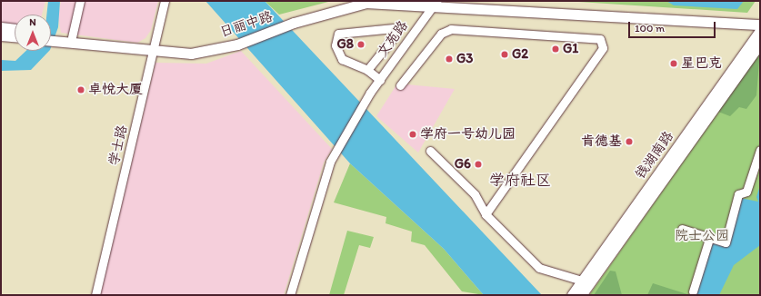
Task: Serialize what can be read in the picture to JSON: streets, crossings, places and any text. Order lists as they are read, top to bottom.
{
  "streets": {
    "main road": ["日丽中路", "钱湖南路"],
    "street": ["文苑路", "学士路"]
  },
  "crossings": [
    ["日丽中路", "文苑路"],
    ["日丽中路", "学士路"]
  ],
  "districts": ["学府社区"],
  "parks": ["院士公园"],
  "places": [
    "G8",
    "G1",
    "G2",
    "G3",
    "星巴克",
    "卓悦大厦",
    "学府一号幼儿园",
    "肯德基",
    "G6"
  ],
  "scale_bar": "100 m",
  "north": "top"
}
